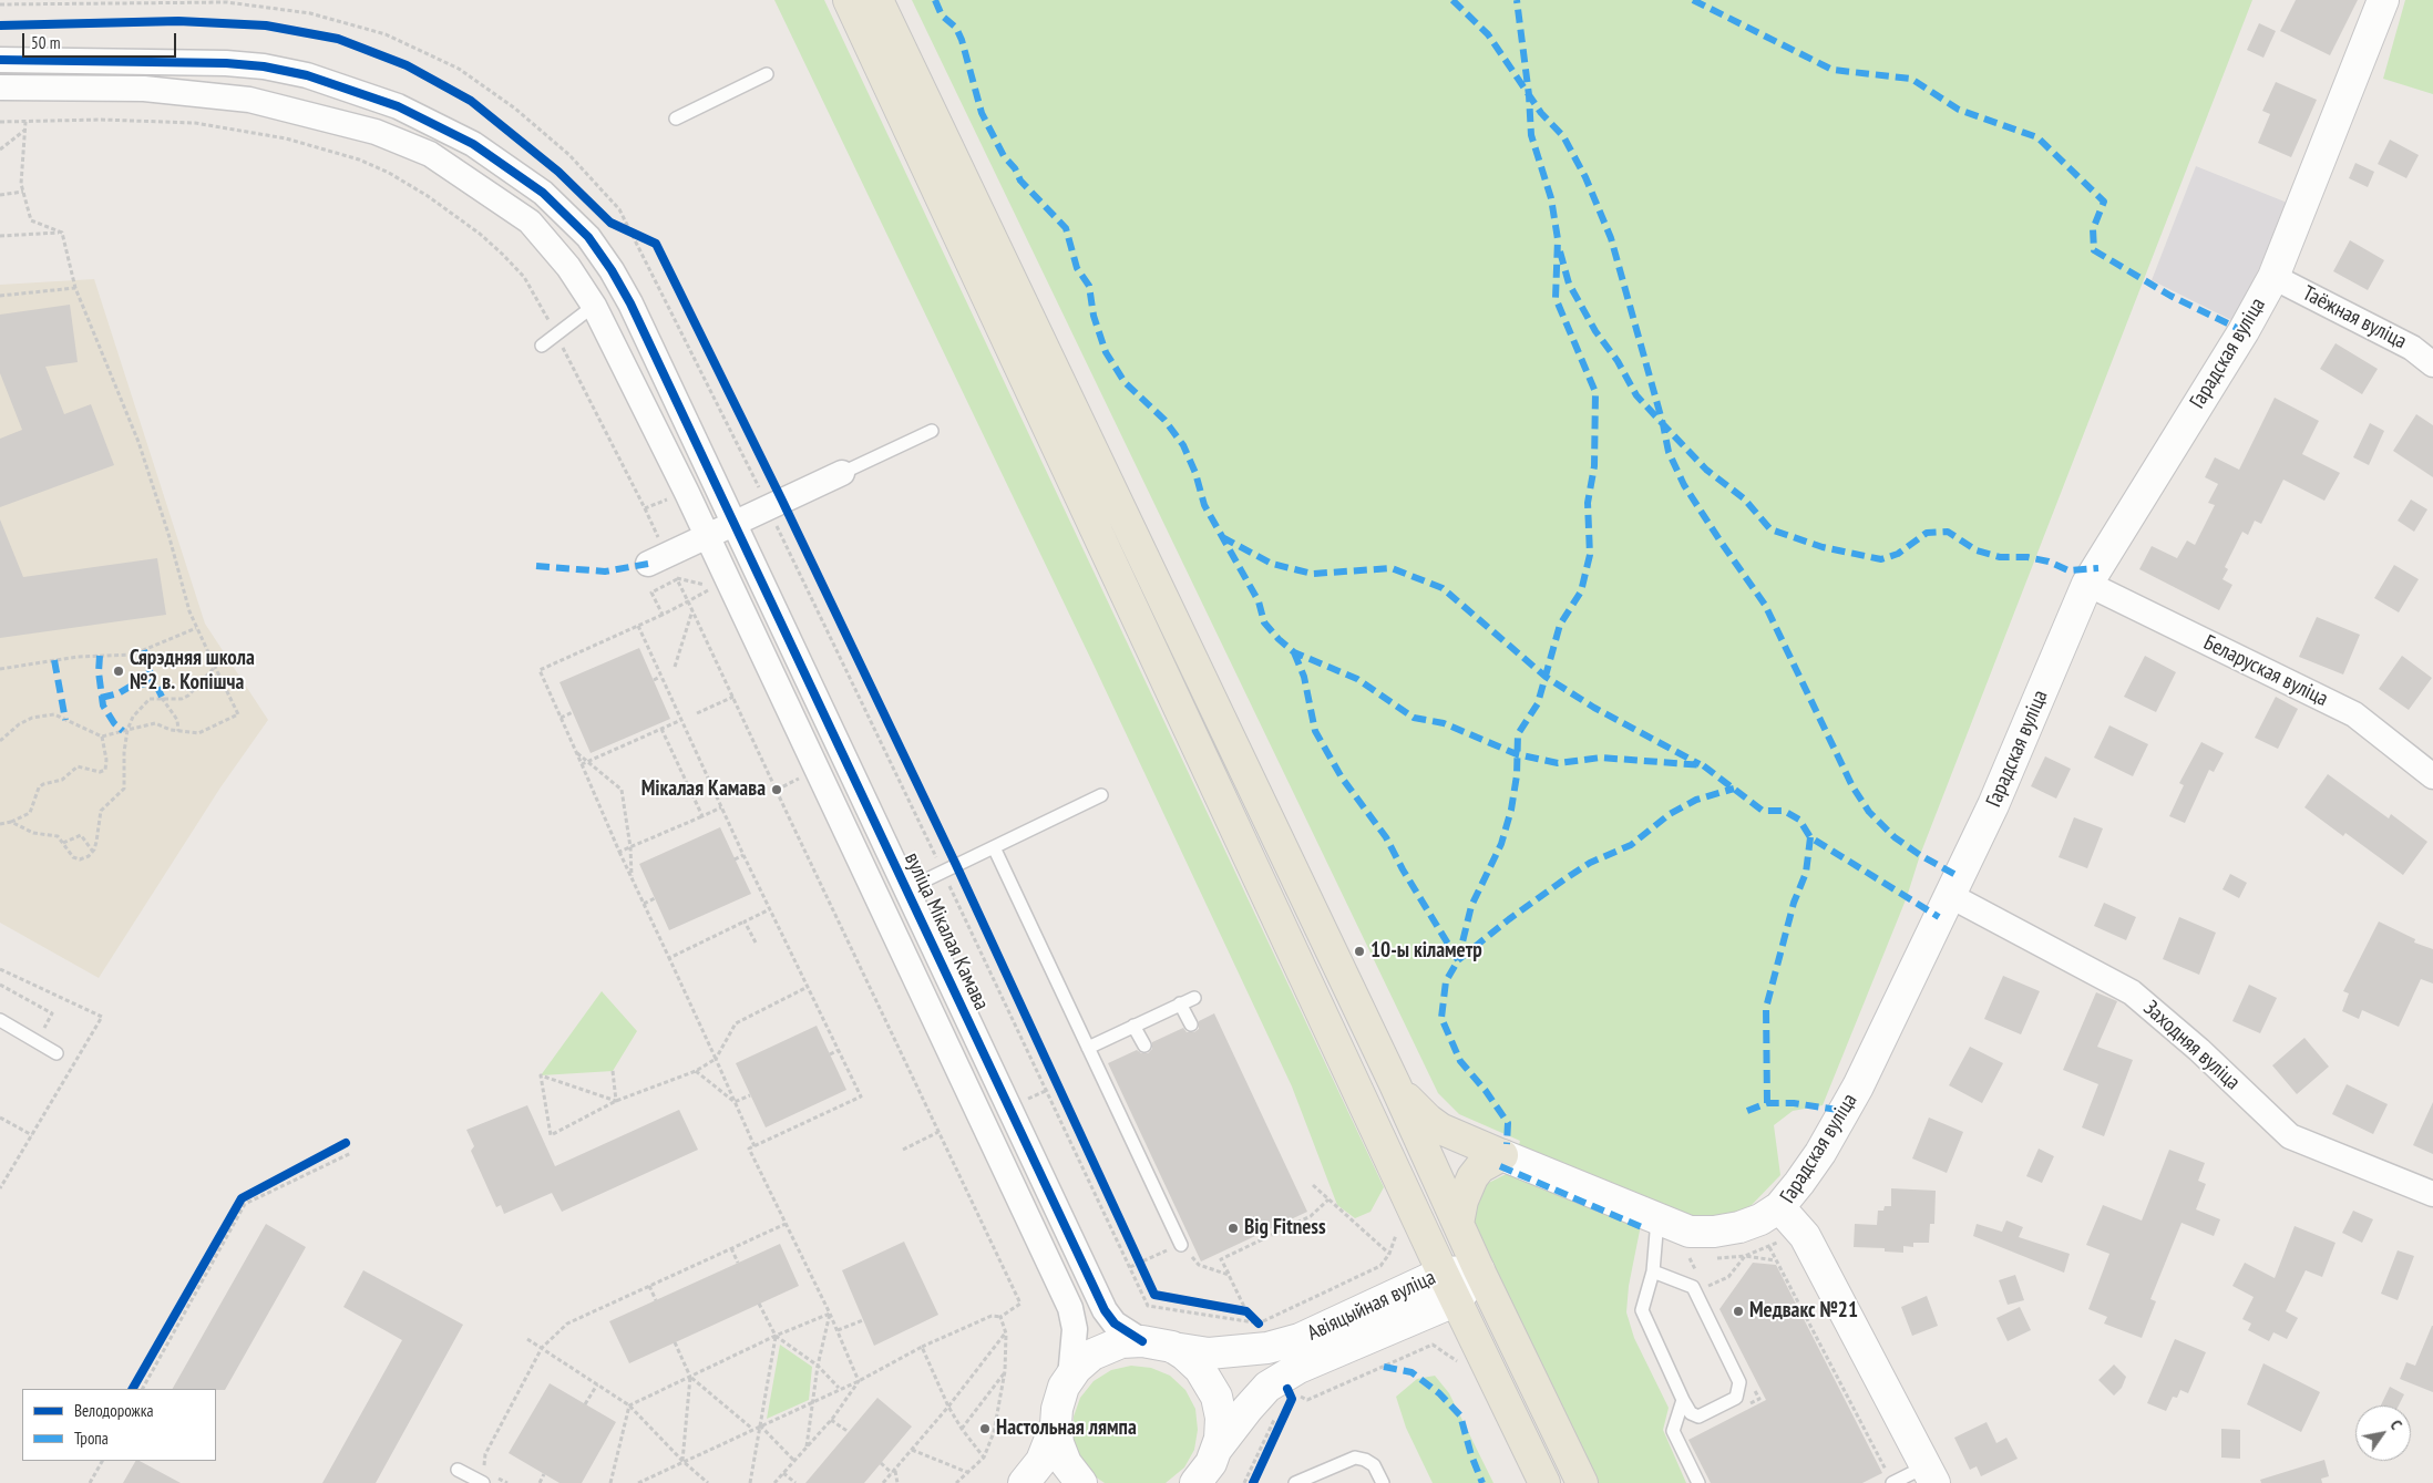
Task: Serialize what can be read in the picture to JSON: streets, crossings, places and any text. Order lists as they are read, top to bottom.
{
  "streets": {
    "street": [
      "Таёжная вуліца",
      "Гарадская вуліца",
      "Беларуская вуліца",
      "вуліца Мікалая Камава",
      "Заходняя вуліца",
      "Авіяцыйная вуліца"
    ]
  },
  "crossings": [
    ["Таёжная вуліца", "Гарадская вуліца"],
    ["Гарадская вуліца", "Беларуская вуліца"],
    ["Гарадская вуліца", "Заходняя вуліца"],
    ["вуліца Мікалая Камава", "Авіяцыйная вуліца"]
  ],
  "places": [
    "Сярэдняя школа №2 в. Копішча",
    "Мікалая Камава",
    "10-ы кіламетр",
    "Big Fitness",
    "Медвакс №21",
    "Настольная лямпа"
  ],
  "legend": ["Велодорожка", "Тропа"],
  "scale_bar": "50 m",
  "north": "top right"
}
